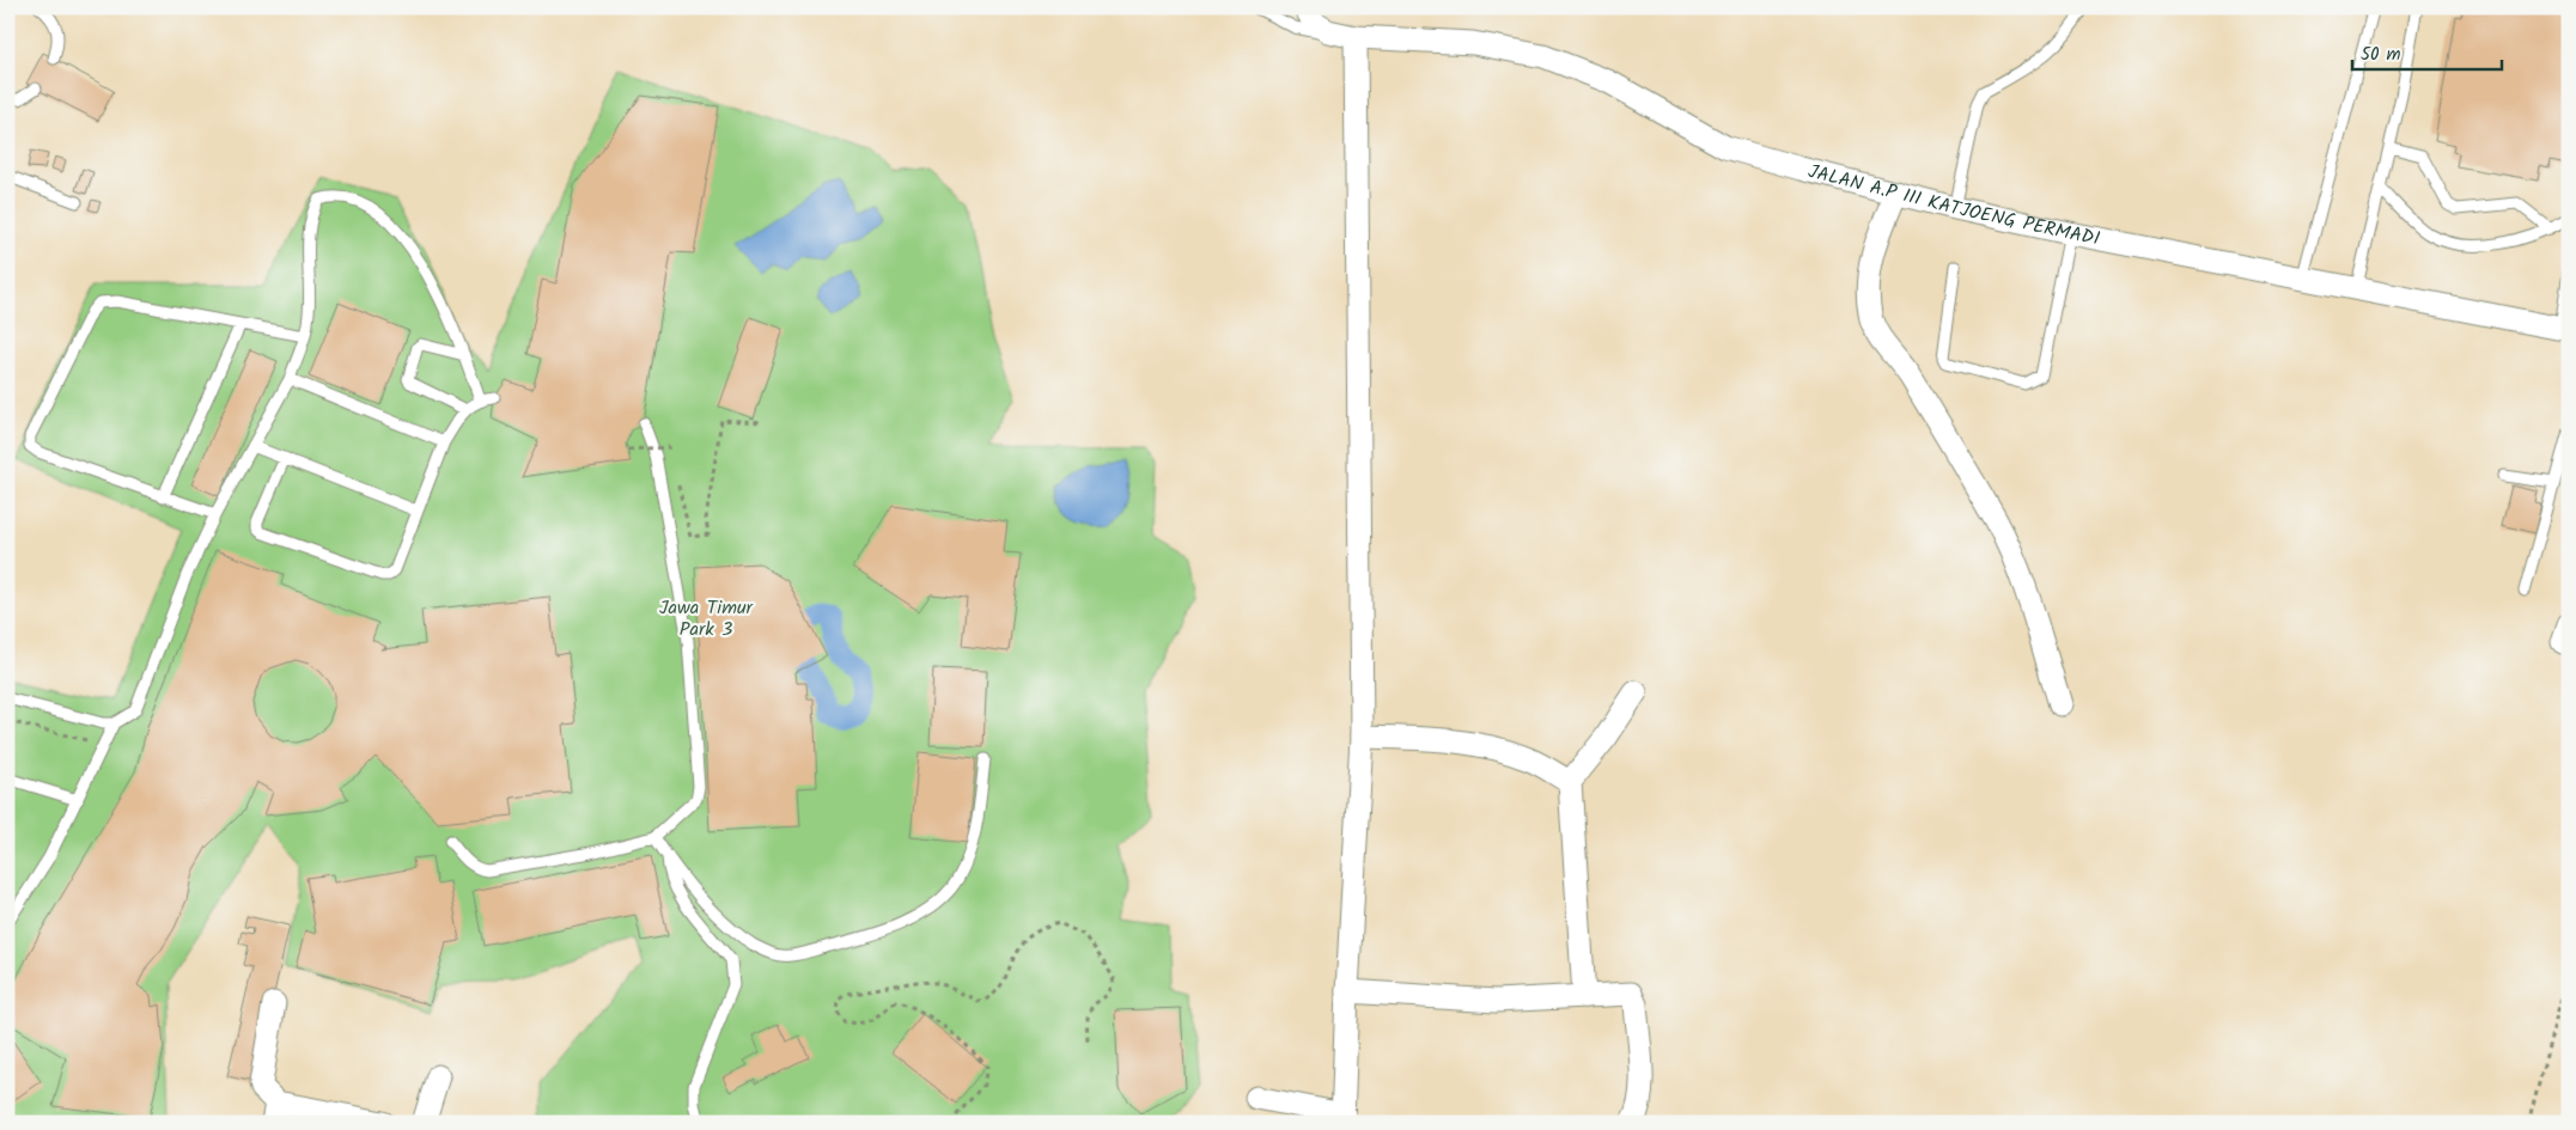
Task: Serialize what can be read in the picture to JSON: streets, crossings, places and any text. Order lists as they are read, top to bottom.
{
  "streets": {
    "street": ["JALAN A.P III KATJOENG PERMADI"]
  },
  "parks": ["Jawa Timur Park 3"],
  "scale_bar": "50 m"
}
